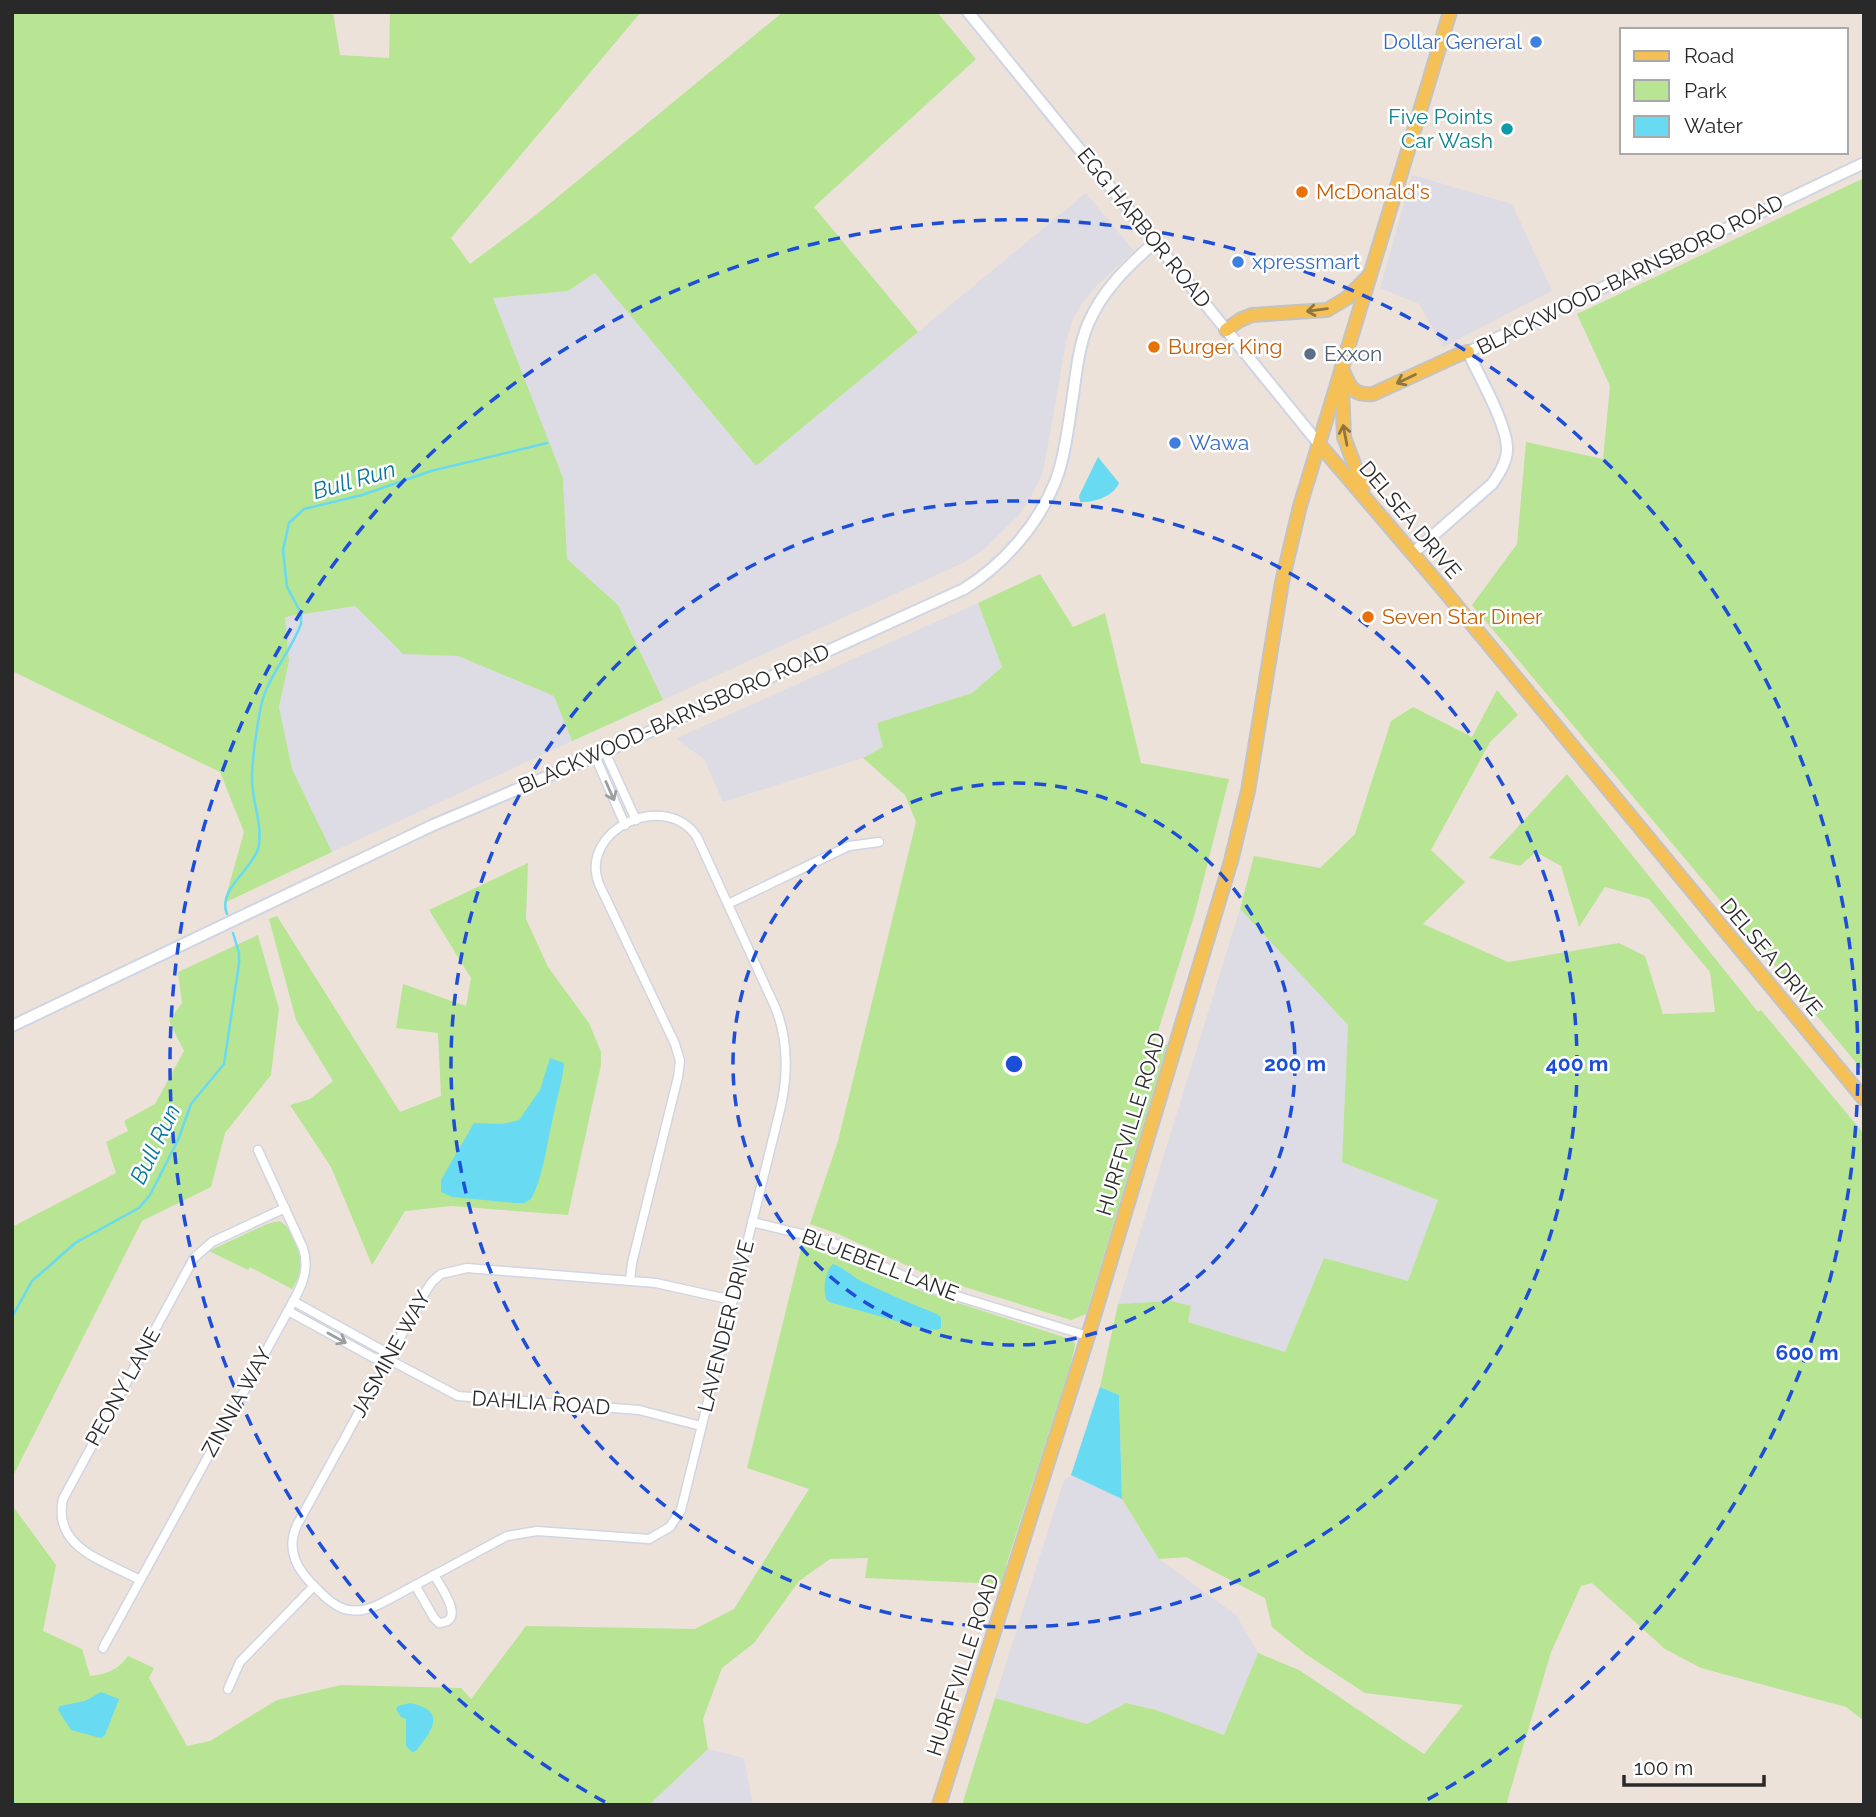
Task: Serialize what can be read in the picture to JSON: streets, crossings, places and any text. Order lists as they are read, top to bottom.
{
  "streets": {
    "main road": [
      "EGG HARBOR ROAD",
      "BLACKWOOD-BARNSBORO ROAD",
      "DELSEA DRIVE",
      "HURFFVILLE ROAD"
    ],
    "street": [
      "BLUEBELL LANE",
      "LAVENDER DRIVE",
      "JASMINE WAY",
      "PEONY LANE",
      "ZINNIA WAY",
      "DAHLIA ROAD"
    ]
  },
  "crossings": [
    ["EGG HARBOR ROAD", "BLACKWOOD-BARNSBORO ROAD"],
    ["EGG HARBOR ROAD", "DELSEA DRIVE"],
    ["EGG HARBOR ROAD", "HURFFVILLE ROAD"],
    ["BLACKWOOD-BARNSBORO ROAD", "DELSEA DRIVE"],
    ["DELSEA DRIVE", "HURFFVILLE ROAD"],
    ["HURFFVILLE ROAD", "BLUEBELL LANE"],
    ["BLUEBELL LANE", "LAVENDER DRIVE"],
    ["LAVENDER DRIVE", "JASMINE WAY"],
    ["LAVENDER DRIVE", "DAHLIA ROAD"],
    ["JASMINE WAY", "DAHLIA ROAD"],
    ["PEONY LANE", "ZINNIA WAY"],
    ["ZINNIA WAY", "DAHLIA ROAD"]
  ],
  "water": ["Bull Run"],
  "places": [
    "Dollar General",
    "Five Points Car Wash",
    "McDonald's",
    "xpressmart",
    "Burger King",
    "Exxon",
    "Wawa",
    "Seven Star Diner"
  ],
  "legend": ["Road", "Park", "Water"],
  "scale_bar": "100 m",
  "rings": ["200 m", "400 m", "600 m"]
}
